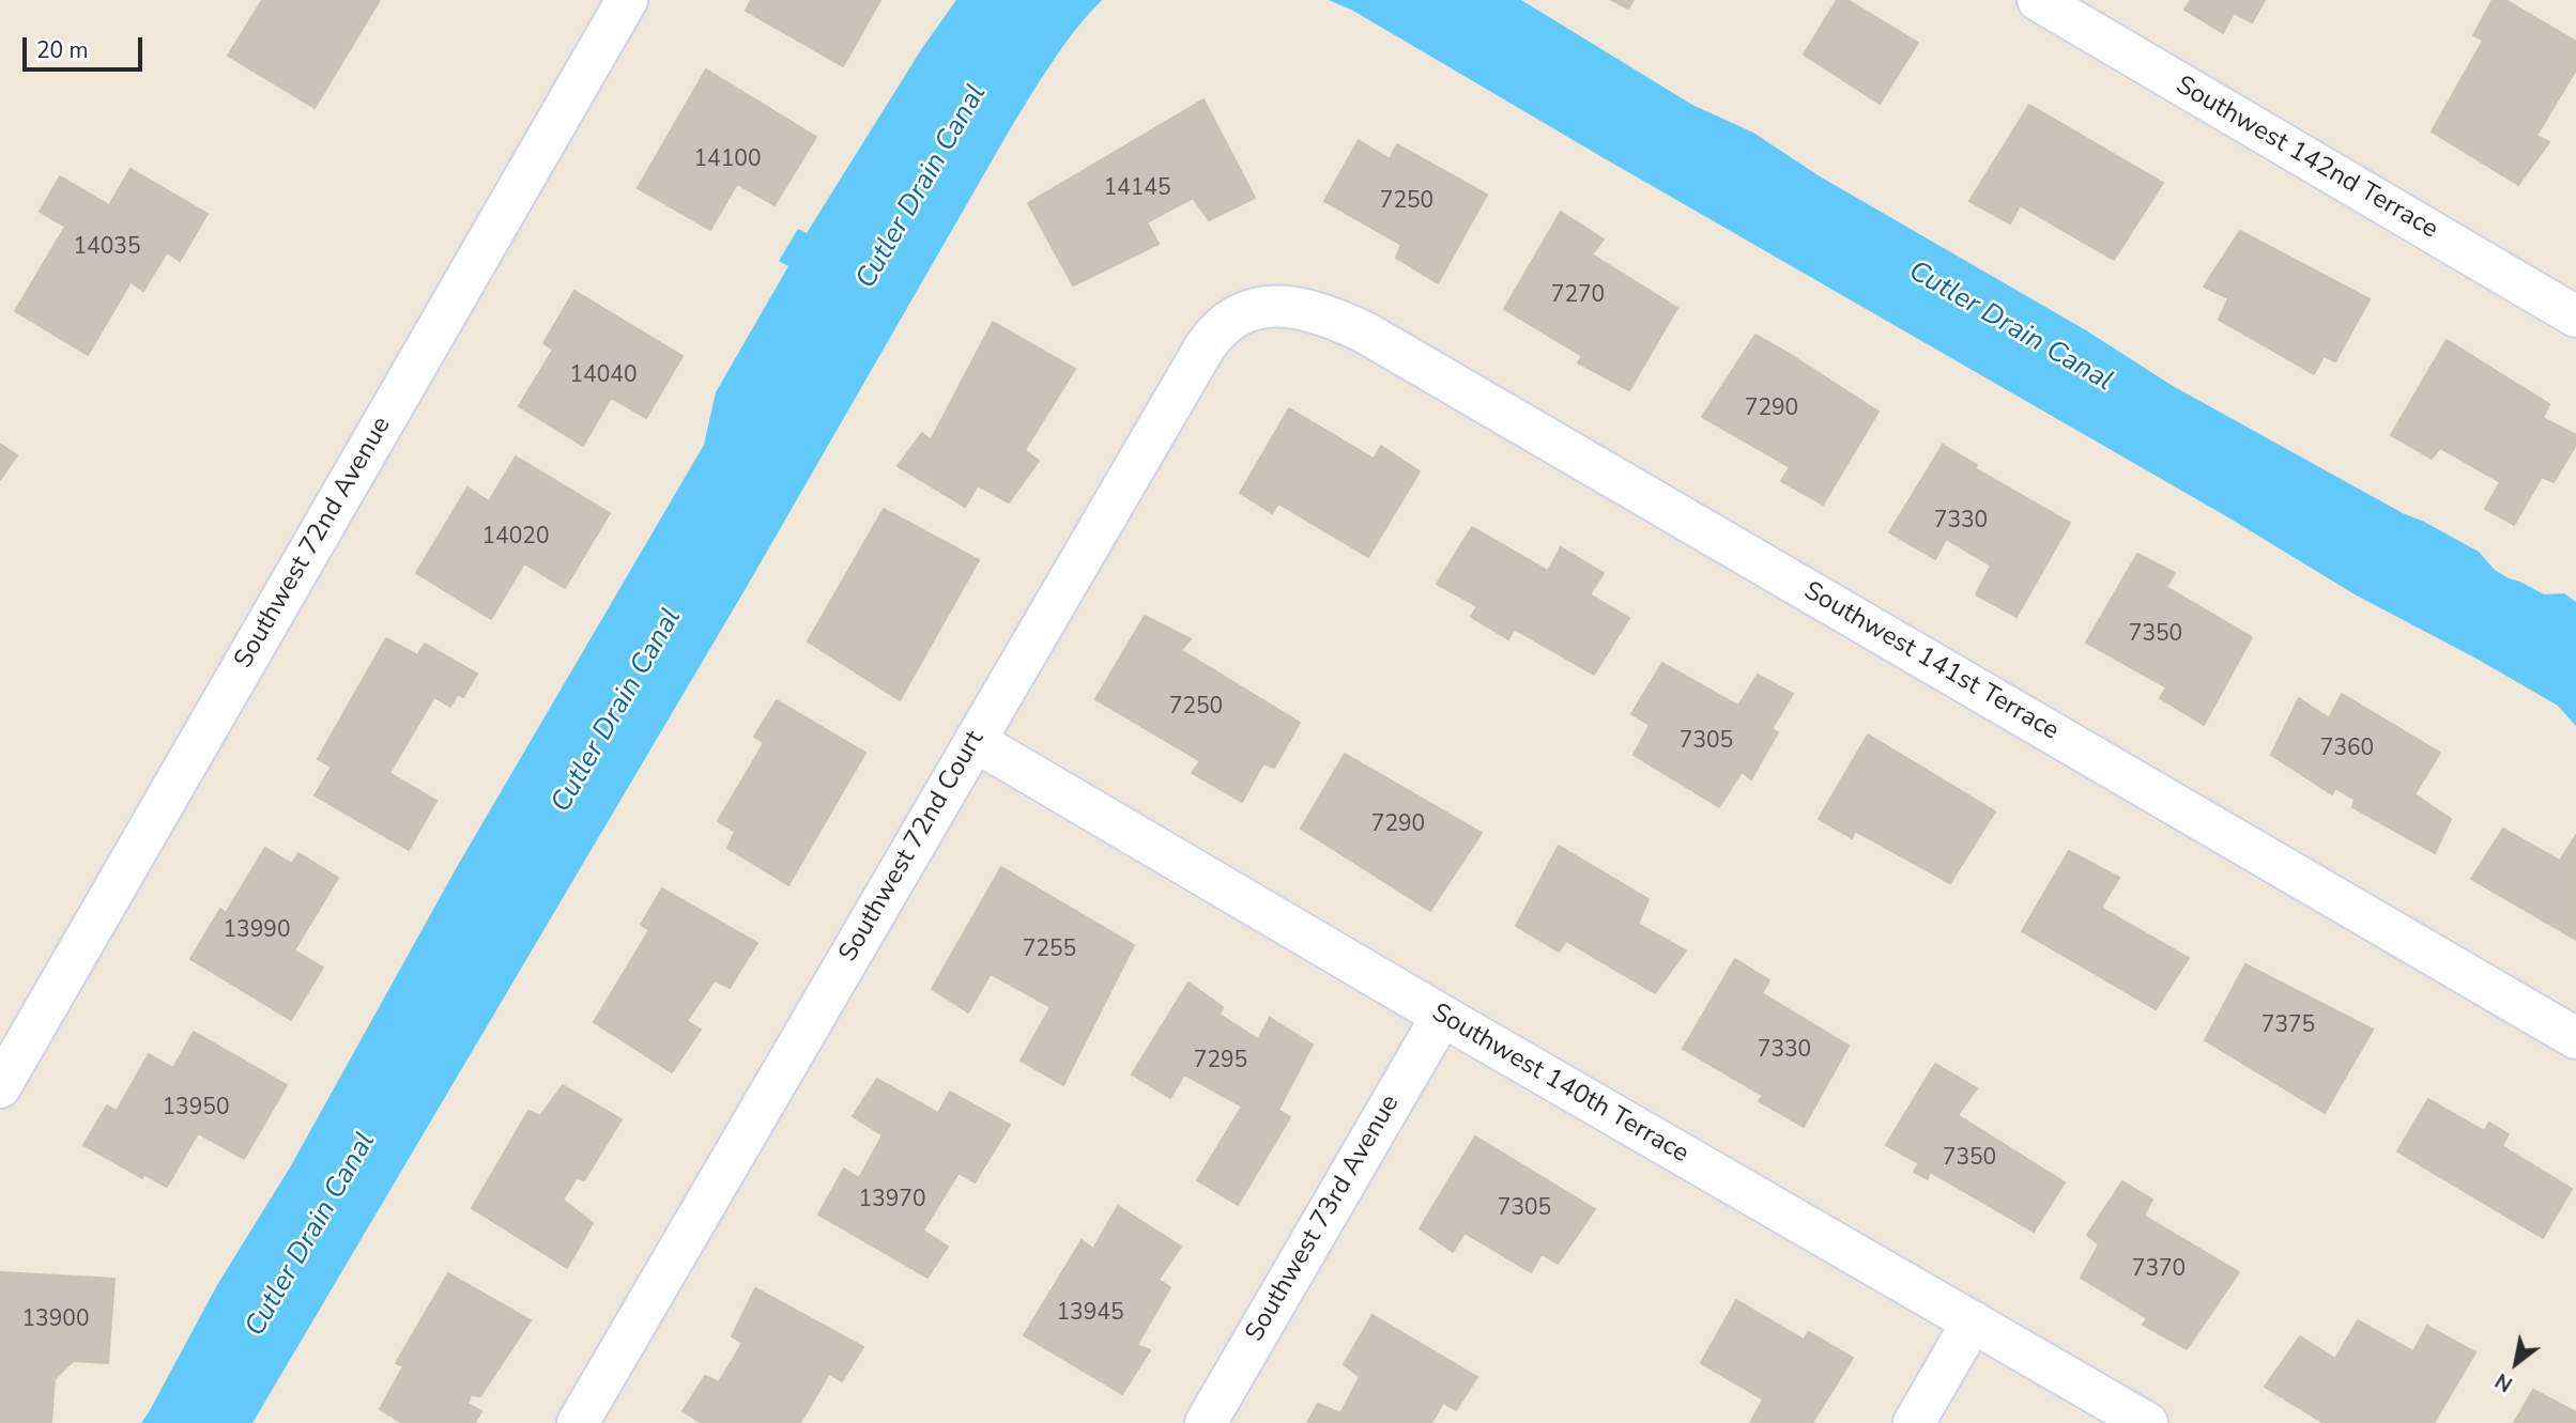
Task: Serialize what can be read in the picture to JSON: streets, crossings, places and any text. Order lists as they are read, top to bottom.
{
  "streets": {
    "street": [
      "Southwest 142nd Terrace",
      "Southwest 72nd Avenue",
      "Southwest 141st Terrace",
      "Southwest 72nd Court",
      "Southwest 140th Terrace",
      "Southwest 73rd Avenue"
    ]
  },
  "crossings": [
    ["Southwest 141st Terrace", "Southwest 72nd Court"],
    ["Southwest 72nd Court", "Southwest 140th Terrace"],
    ["Southwest 140th Terrace", "Southwest 73rd Avenue"]
  ],
  "water": ["Cutler Drain Canal"],
  "house_numbers": [
    "14100",
    "14145",
    "7250",
    "14035",
    "7270",
    "14040",
    "7290",
    "7330",
    "14020",
    "7350",
    "7250",
    "7305",
    "7360",
    "7290",
    "13990",
    "7255",
    "7375",
    "7330",
    "7295",
    "13950",
    "7350",
    "13970",
    "7305",
    "7370",
    "13945",
    "13900"
  ],
  "scale_bar": "20 m",
  "north": "bottom left"
}
